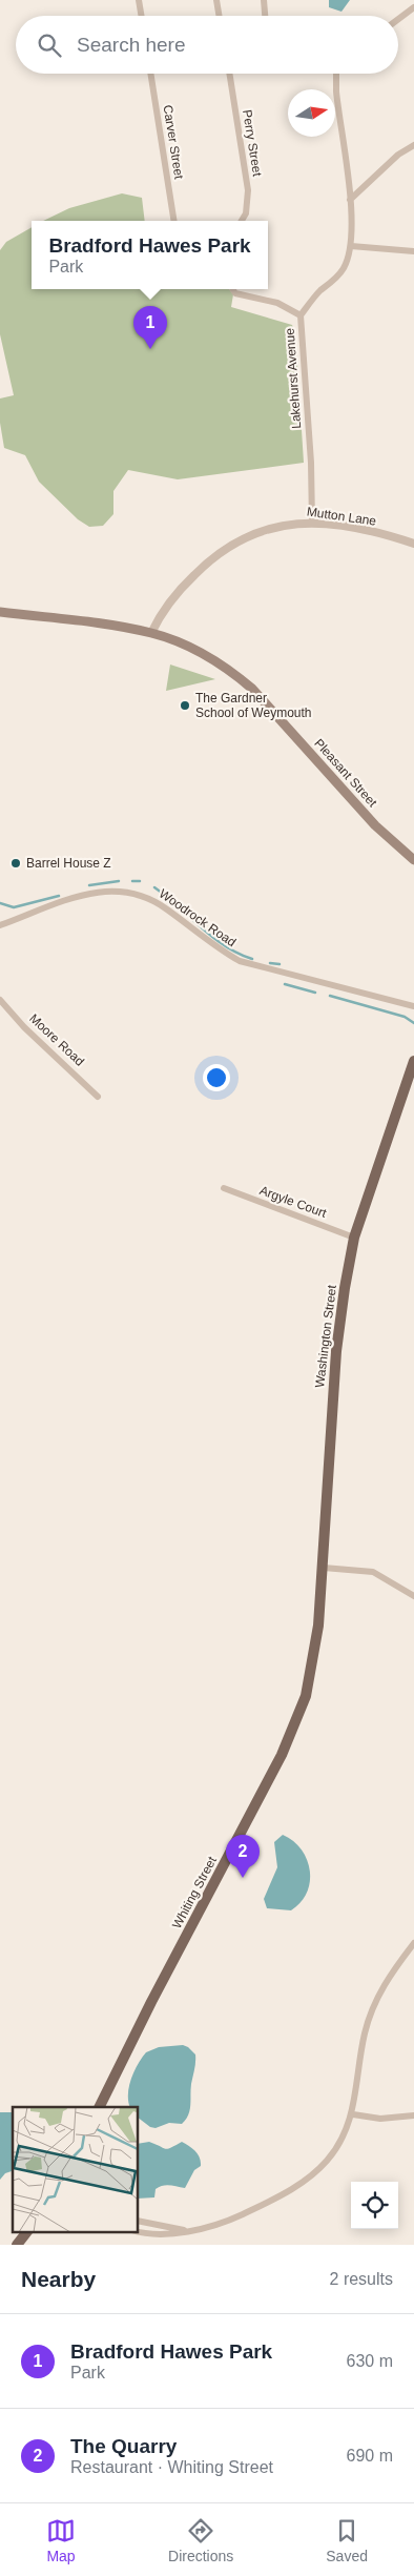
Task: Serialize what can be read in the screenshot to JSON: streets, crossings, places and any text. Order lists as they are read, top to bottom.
{
  "streets": {
    "main road": ["Pleasant Street", "Washington Street", "Whiting Street"],
    "street": [
      "Carver Street",
      "Perry Street",
      "Lakehurst Avenue",
      "Mutton Lane",
      "Woodrock Road",
      "Moore Road",
      "Argyle Court"
    ]
  },
  "crossings": [
    ["Lakehurst Avenue", "Mutton Lane"],
    ["Mutton Lane", "Pleasant Street"],
    ["Argyle Court", "Washington Street"],
    ["Washington Street", "Whiting Street"]
  ],
  "places": ["The Gardner School of Weymouth", "Barrel House Z"],
  "north": "right",
  "page": {
    "search": "Search here",
    "popup": ["Bradford Hawes Park", "Park"],
    "pins": ["1", "2"],
    "heading": ["Nearby", "2 results"],
    "list": [
      {
        "mark": "1",
        "name": "Bradford Hawes Park",
        "note": "Park",
        "value": "630 m"
      },
      {
        "mark": "2",
        "name": "The Quarry",
        "note": "Restaurant · Whiting Street",
        "value": "690 m"
      }
    ],
    "nav": ["Map", "Directions", "Saved"]
  }
}
